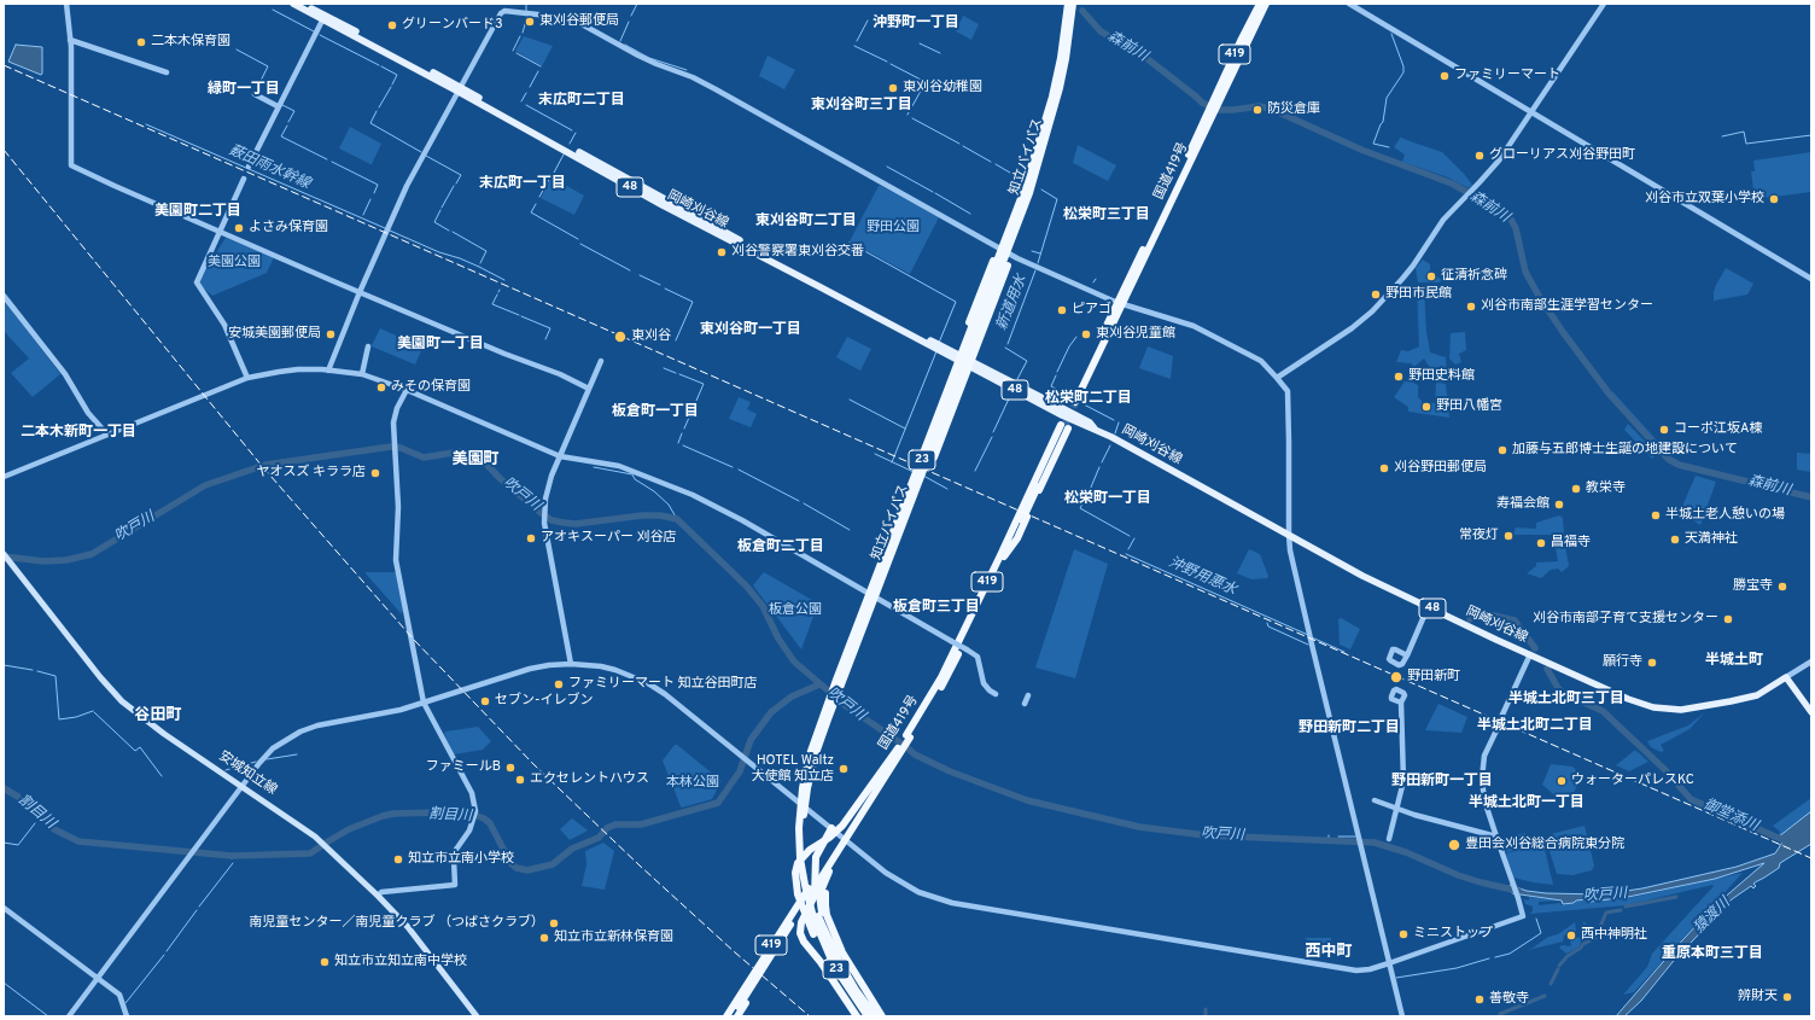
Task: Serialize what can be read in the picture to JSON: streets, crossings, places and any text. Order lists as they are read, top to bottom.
{
  "streets": {
    "highway": [
      "419",
      "知立バイパス",
      "国道419号",
      "23"
    ],
    "main road": ["48", "岡崎刈谷線", "安城知立線"]
  },
  "crossings": [
    ["419", "国道419号"]
  ],
  "districts": [
    "沖野町一丁目",
    "緑町一丁目",
    "末広町二丁目",
    "東刈谷町三丁目",
    "末広町一丁目",
    "美園町二丁目",
    "松栄町三丁目",
    "東刈谷町二丁目",
    "東刈谷町一丁目",
    "美園町一丁目",
    "松栄町二丁目",
    "板倉町一丁目",
    "二本木新町一丁目",
    "美園町",
    "松栄町一丁目",
    "板倉町二丁目",
    "板倉町三丁目",
    "半城土町",
    "半城土北町三丁目",
    "谷田町",
    "半城土北町二丁目",
    "野田新町二丁目",
    "野田新町一丁目",
    "半城土北町一丁目",
    "西中町",
    "重原本町三丁目"
  ],
  "water": [
    "森前川",
    "薮田雨水幹線",
    "新道用水",
    "吹戸川",
    "沖野用悪水",
    "割目川",
    "御堂添川",
    "猿渡川"
  ],
  "parks": [
    "野田公園",
    "美園公園",
    "板倉公園",
    "本林公園"
  ],
  "places": [
    "東刈谷郵便局",
    "グリーンバード3",
    "二本木保育園",
    "ファミリーマート",
    "東刈谷幼稚園",
    "防災倉庫",
    "グローリアス刈谷野田町",
    "刈谷市立双葉小学校",
    "よさみ保育園",
    "刈谷警察署東刈谷交番",
    "征清祈念碑",
    "野田市民館",
    "刈谷市南部生涯学習センター",
    "ピアゴ",
    "安城美園郵便局",
    "東刈谷児童館",
    "東刈谷",
    "野田史料館",
    "みその保育園",
    "野田八幡宮",
    "コーポ江坂A棟",
    "加藤与五郎博士生誕の地建設について",
    "刈谷野田郵便局",
    "ヤオスズ キララ店",
    "教栄寺",
    "寿福会館",
    "半城土老人憩いの場",
    "常夜灯",
    "アオキスーパー 刈谷店",
    "天満神社",
    "昌福寺",
    "勝宝寺",
    "刈谷市南部子育て支援センター",
    "願行寺",
    "野田新町",
    "ファミリーマート 知立谷田町店",
    "セブン-イレブン",
    "ファミールB",
    "HOTEL Waltz 大使館 知立店",
    "エクセレントハウス",
    "ウォーターパレスKC",
    "豊田会刈谷総合病院東分院",
    "知立市立南小学校",
    "南児童センター／南児童クラブ （つばさクラブ）",
    "ミニストップ",
    "西中神明社",
    "知立市立新林保育園",
    "知立市立知立南中学校",
    "辨財天",
    "善敬寺"
  ]
}
